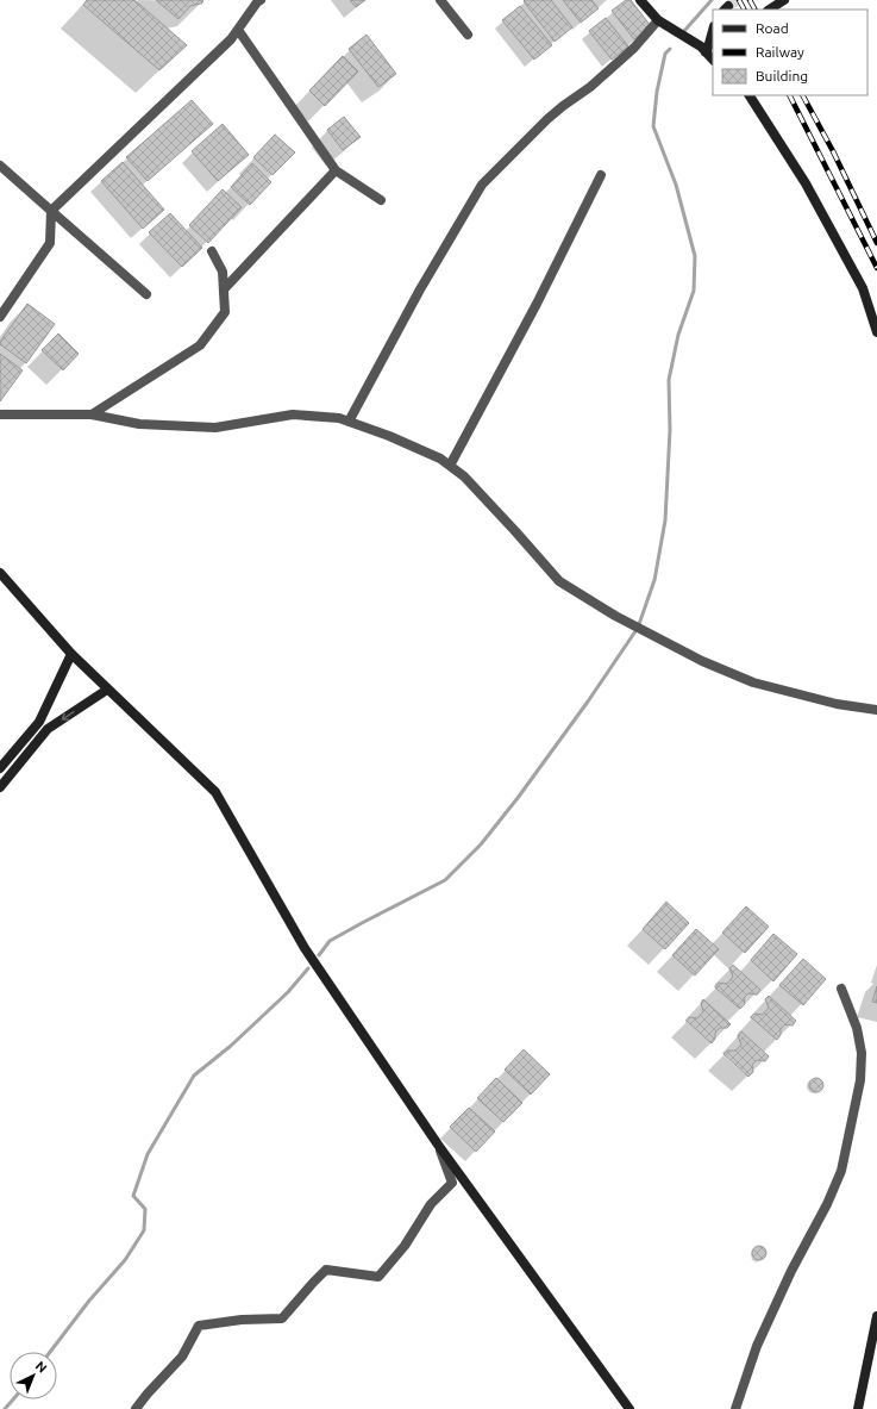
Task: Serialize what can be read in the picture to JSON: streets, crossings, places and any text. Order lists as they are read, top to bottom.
{
  "legend": ["Road", "Railway", "Building"],
  "north": "top right"
}
